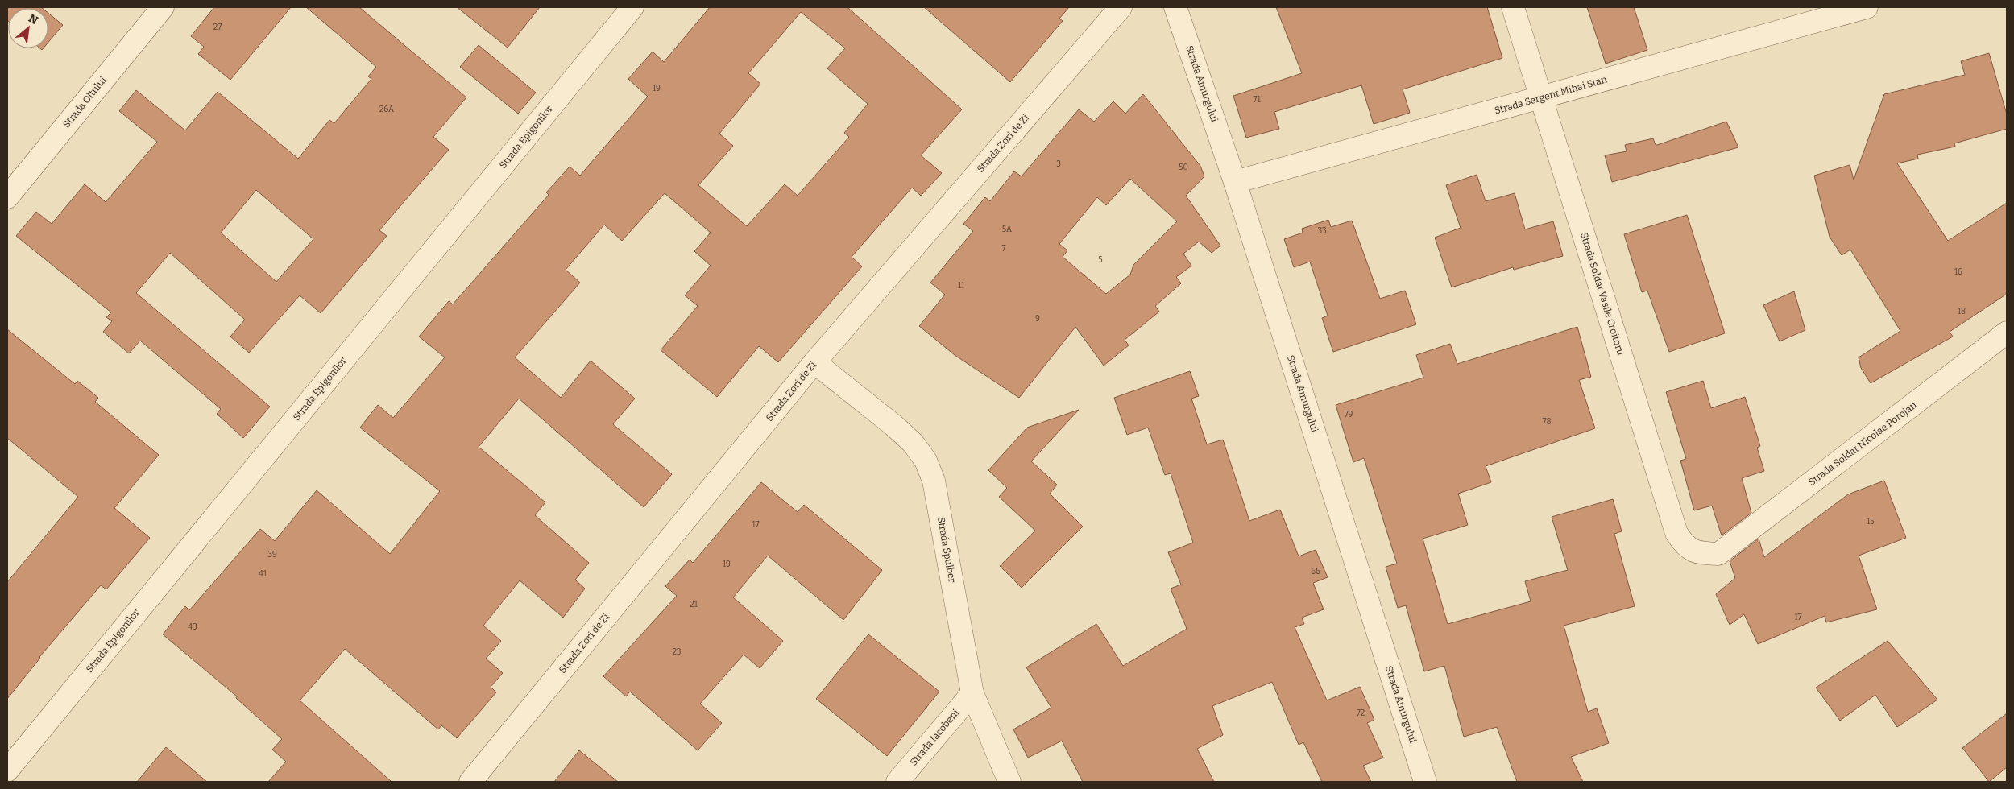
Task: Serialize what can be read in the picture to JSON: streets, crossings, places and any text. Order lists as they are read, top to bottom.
{
  "streets": {
    "street": [
      "Strada Amurgului",
      "Strada Sergent Mihai Stan",
      "Strada Oltului",
      "Strada Epigonilor",
      "Strada Zori de Zi",
      "Strada Soldat Vasile Croitoru",
      "Strada Soldat Nicolae Porojan",
      "Strada Spulber",
      "Strada Iacobeni"
    ]
  },
  "crossings": [
    ["Strada Amurgului", "Strada Sergent Mihai Stan"],
    ["Strada Sergent Mihai Stan", "Strada Soldat Vasile Croitoru"],
    ["Strada Zori de Zi", "Strada Spulber"],
    ["Strada Soldat Vasile Croitoru", "Strada Soldat Nicolae Porojan"],
    ["Strada Spulber", "Strada Iacobeni"]
  ],
  "house_numbers": [
    "27",
    "19",
    "71",
    "26A",
    "3",
    "50",
    "5A",
    "33",
    "7",
    "5",
    "16",
    "11",
    "18",
    "9",
    "79",
    "78",
    "15",
    "17",
    "39",
    "19",
    "66",
    "41",
    "21",
    "17",
    "43",
    "23",
    "72"
  ],
  "north": "top right"
}
